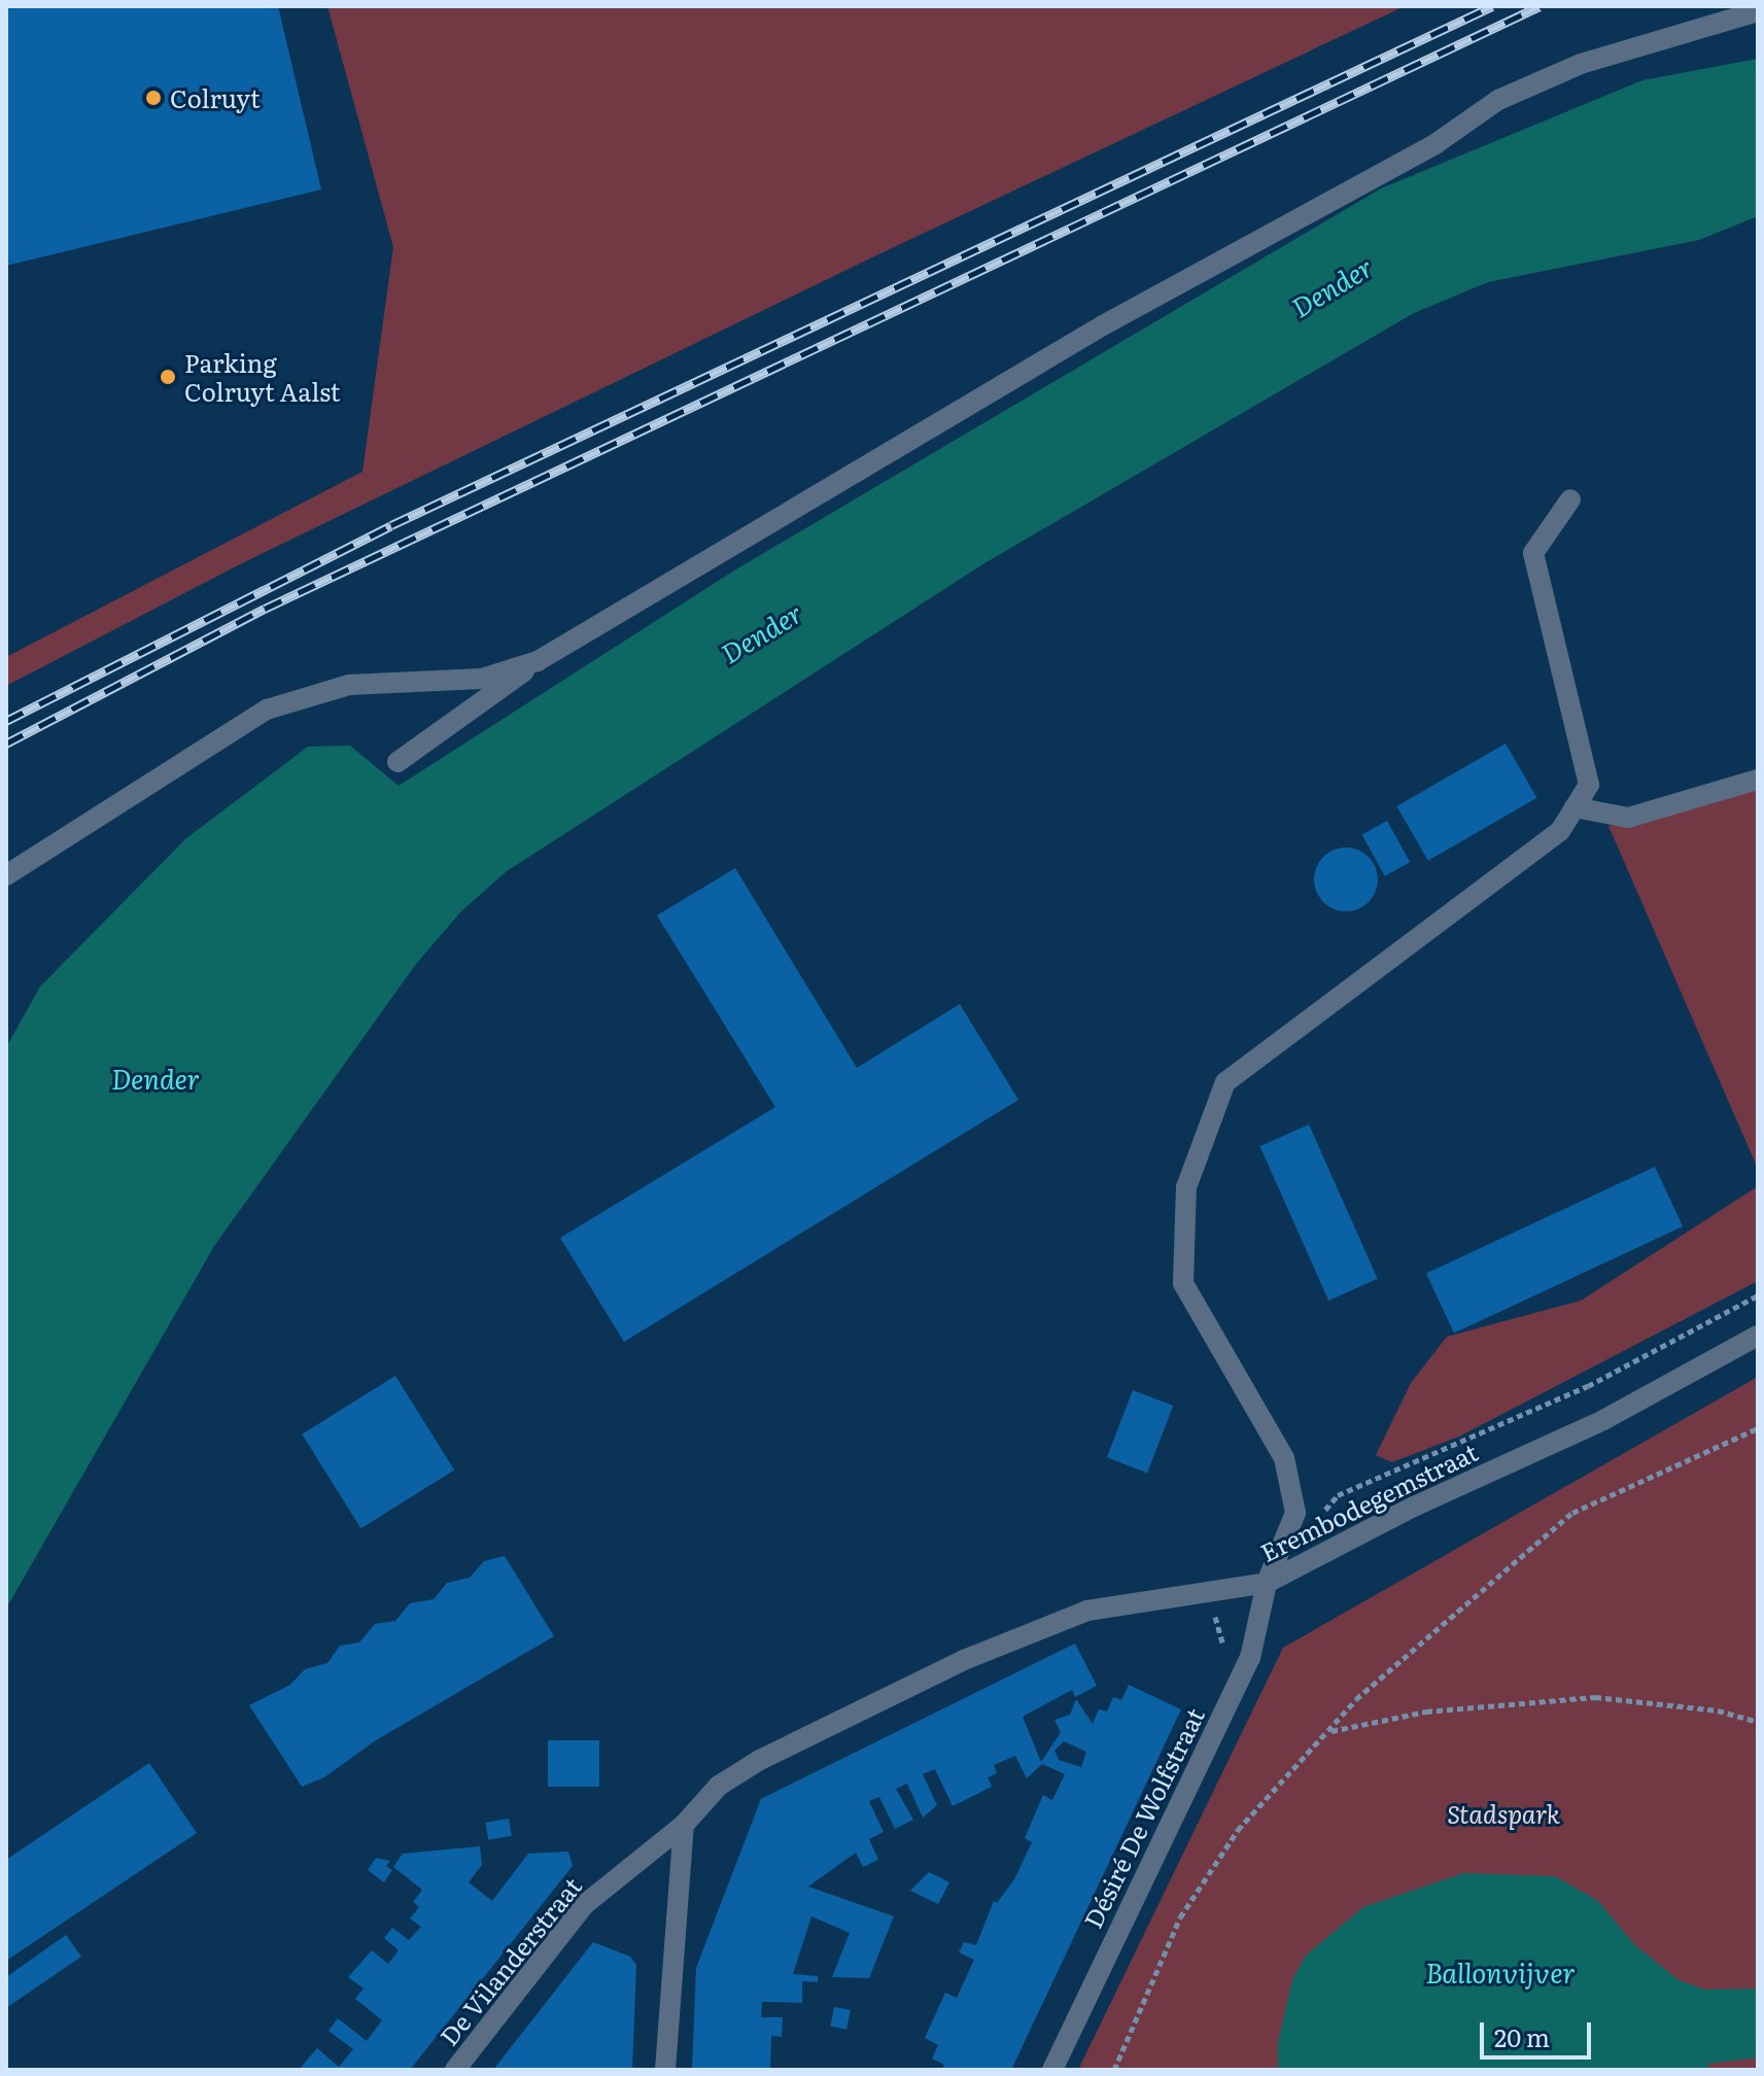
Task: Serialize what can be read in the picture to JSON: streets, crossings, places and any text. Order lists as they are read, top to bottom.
{
  "streets": {
    "street": ["Erembodegemstraat", "Désiré De Wolfstraat", "De Vilanderstraat"]
  },
  "crossings": [
    ["Erembodegemstraat", "Désiré De Wolfstraat"],
    ["Erembodegemstraat", "De Vilanderstraat"]
  ],
  "water": ["Dender", "Ballonvijver"],
  "parks": ["Stadspark"],
  "places": ["Colruyt", "Parking Colruyt Aalst"],
  "scale_bar": "20 m"
}
